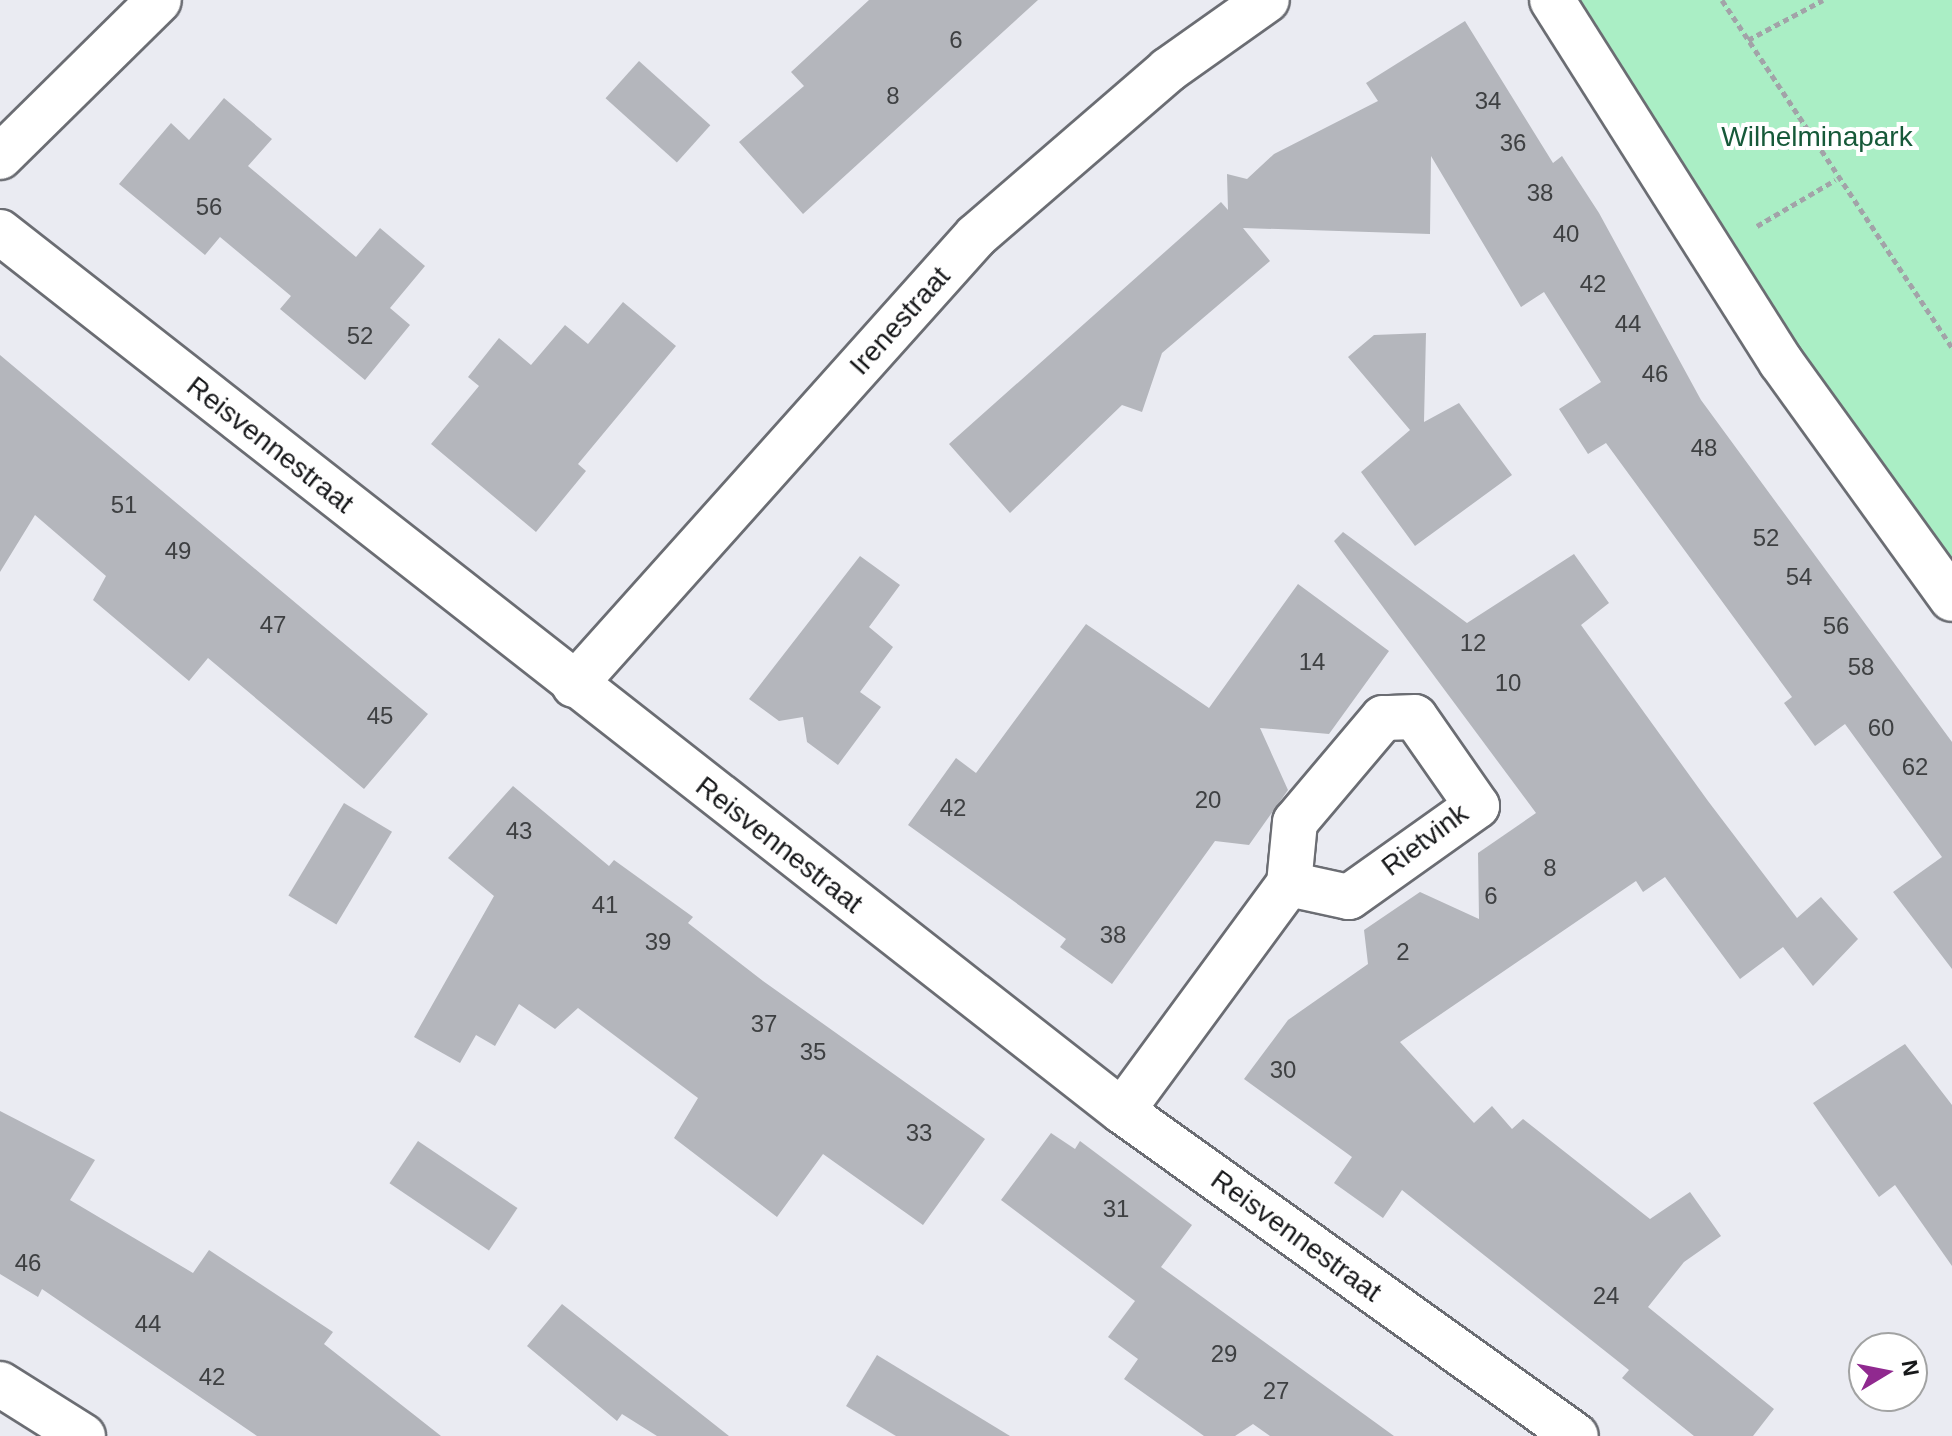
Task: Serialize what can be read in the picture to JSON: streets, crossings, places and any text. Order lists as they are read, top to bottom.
{
  "streets": {
    "street": ["Irenestraat", "Reisvennestraat", "Rietvink"]
  },
  "crossings": [
    ["Irenestraat", "Reisvennestraat"]
  ],
  "parks": ["Wilhelminapark"],
  "house_numbers": [
    "6",
    "8",
    "34",
    "36",
    "38",
    "56",
    "40",
    "42",
    "44",
    "52",
    "46",
    "48",
    "51",
    "52",
    "49",
    "54",
    "47",
    "56",
    "12",
    "14",
    "58",
    "10",
    "45",
    "60",
    "62",
    "20",
    "42",
    "43",
    "8",
    "6",
    "41",
    "38",
    "39",
    "2",
    "37",
    "35",
    "30",
    "33",
    "31",
    "46",
    "24",
    "44",
    "29",
    "42",
    "27"
  ],
  "north": "right"
}
